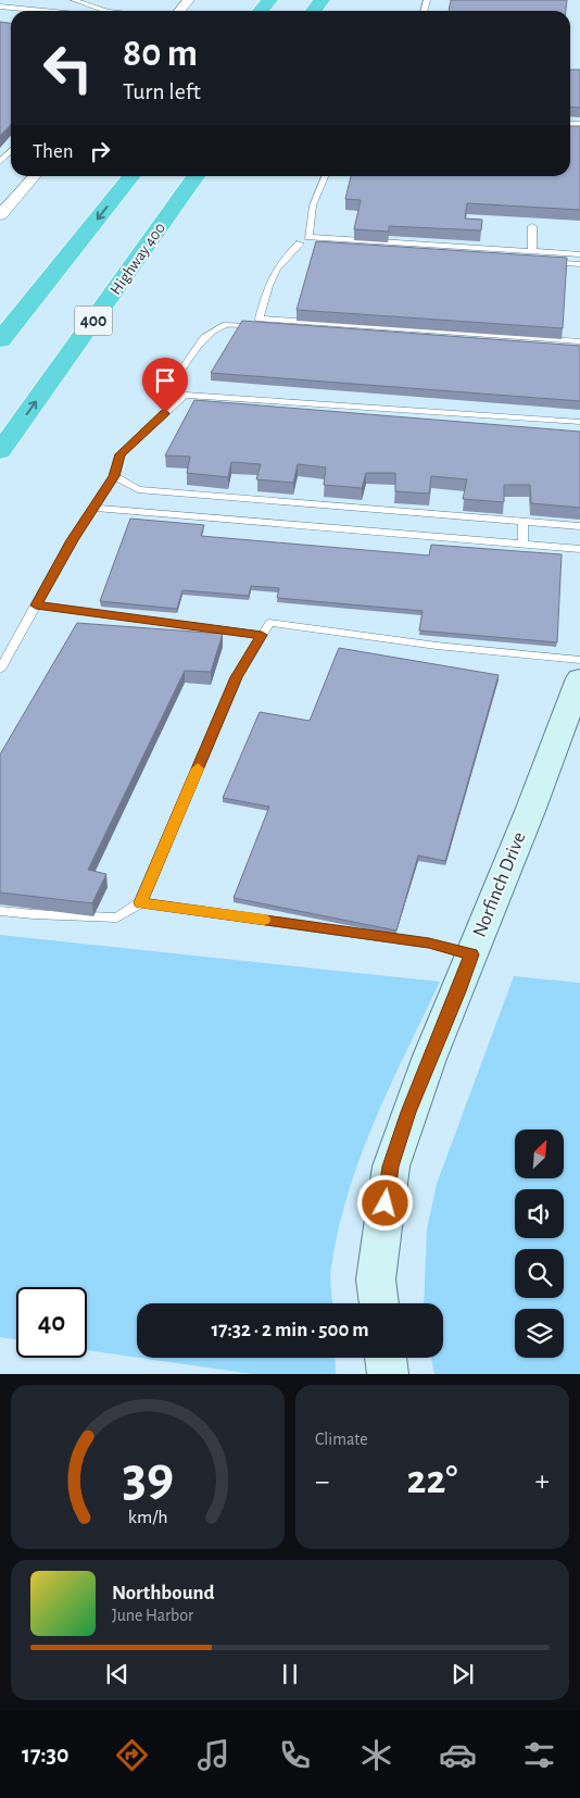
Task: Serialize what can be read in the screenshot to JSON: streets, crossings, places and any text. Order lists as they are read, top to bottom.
{
  "streets": {
    "highway": ["Highway 400", "400"],
    "street": ["Norfinch Drive"]
  },
  "north": "top right",
  "page": {
    "turn": ["80 m", "Turn left"],
    "then": "Then",
    "limit": "40",
    "trip": "17:32 · 2 min · 500 m",
    "tile": "Climate",
    "heat": ["−", "22°", "+"],
    "song": ["Northbound", "June Harbor"],
    "tabs": "17:30",
    "gauge": ["39", "km/h"]
  }
}
